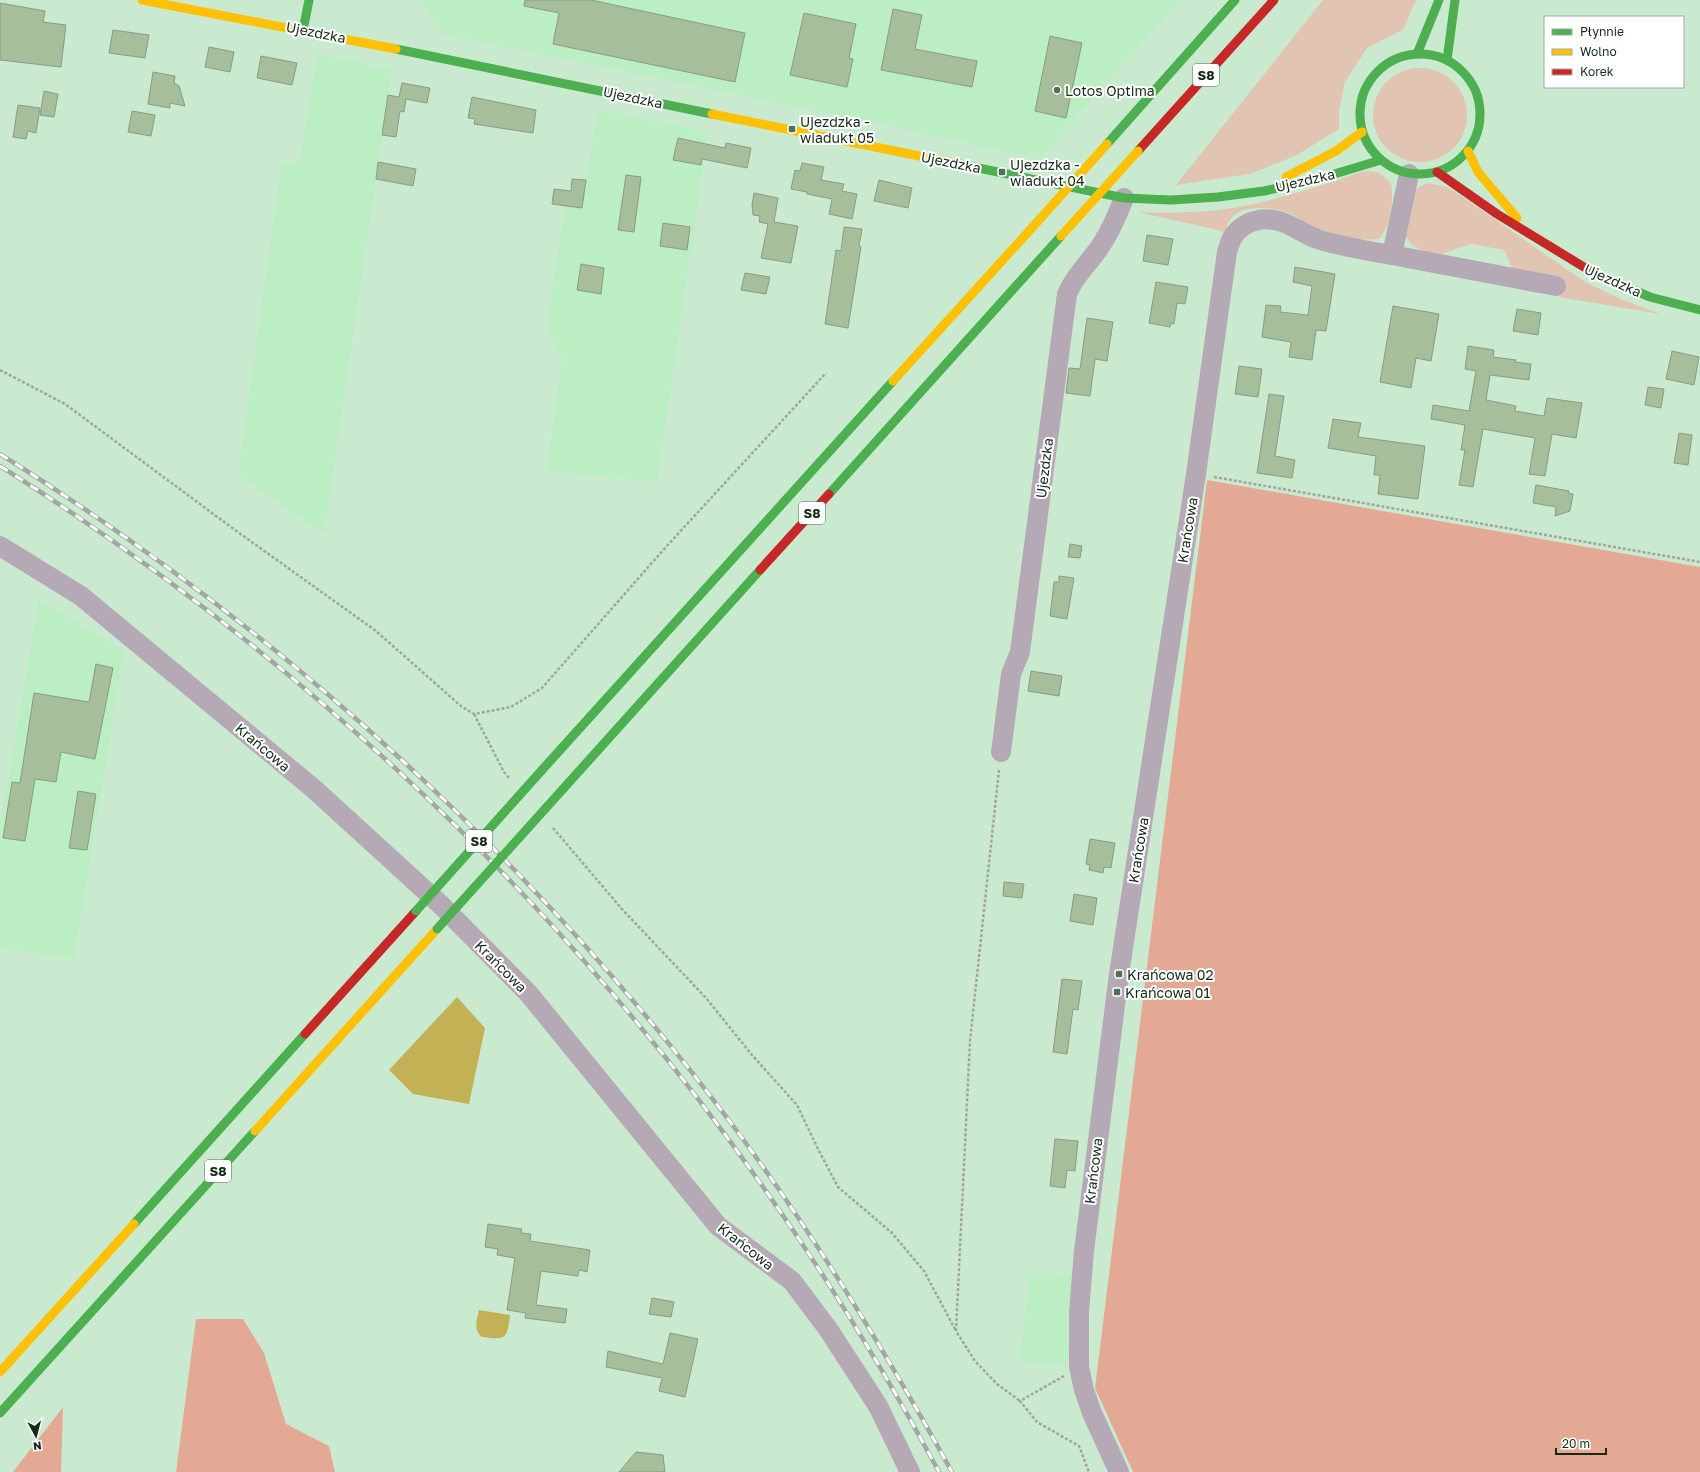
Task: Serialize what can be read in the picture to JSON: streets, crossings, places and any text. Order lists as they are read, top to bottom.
{
  "streets": {
    "main road": ["Ujezdzka", "S8"],
    "street": ["Krańcowa"]
  },
  "places": {
    "other": ["Lotos Optima"],
    "transit": [
      "Ujezdzka - wiadukt 05",
      "Ujezdzka - wiadukt 04",
      "Krańcowa 02",
      "Krańcowa 01"
    ]
  },
  "legend": ["Płynnie", "Wolno", "Korek"],
  "scale_bar": "20 m",
  "north": "bottom"
}
